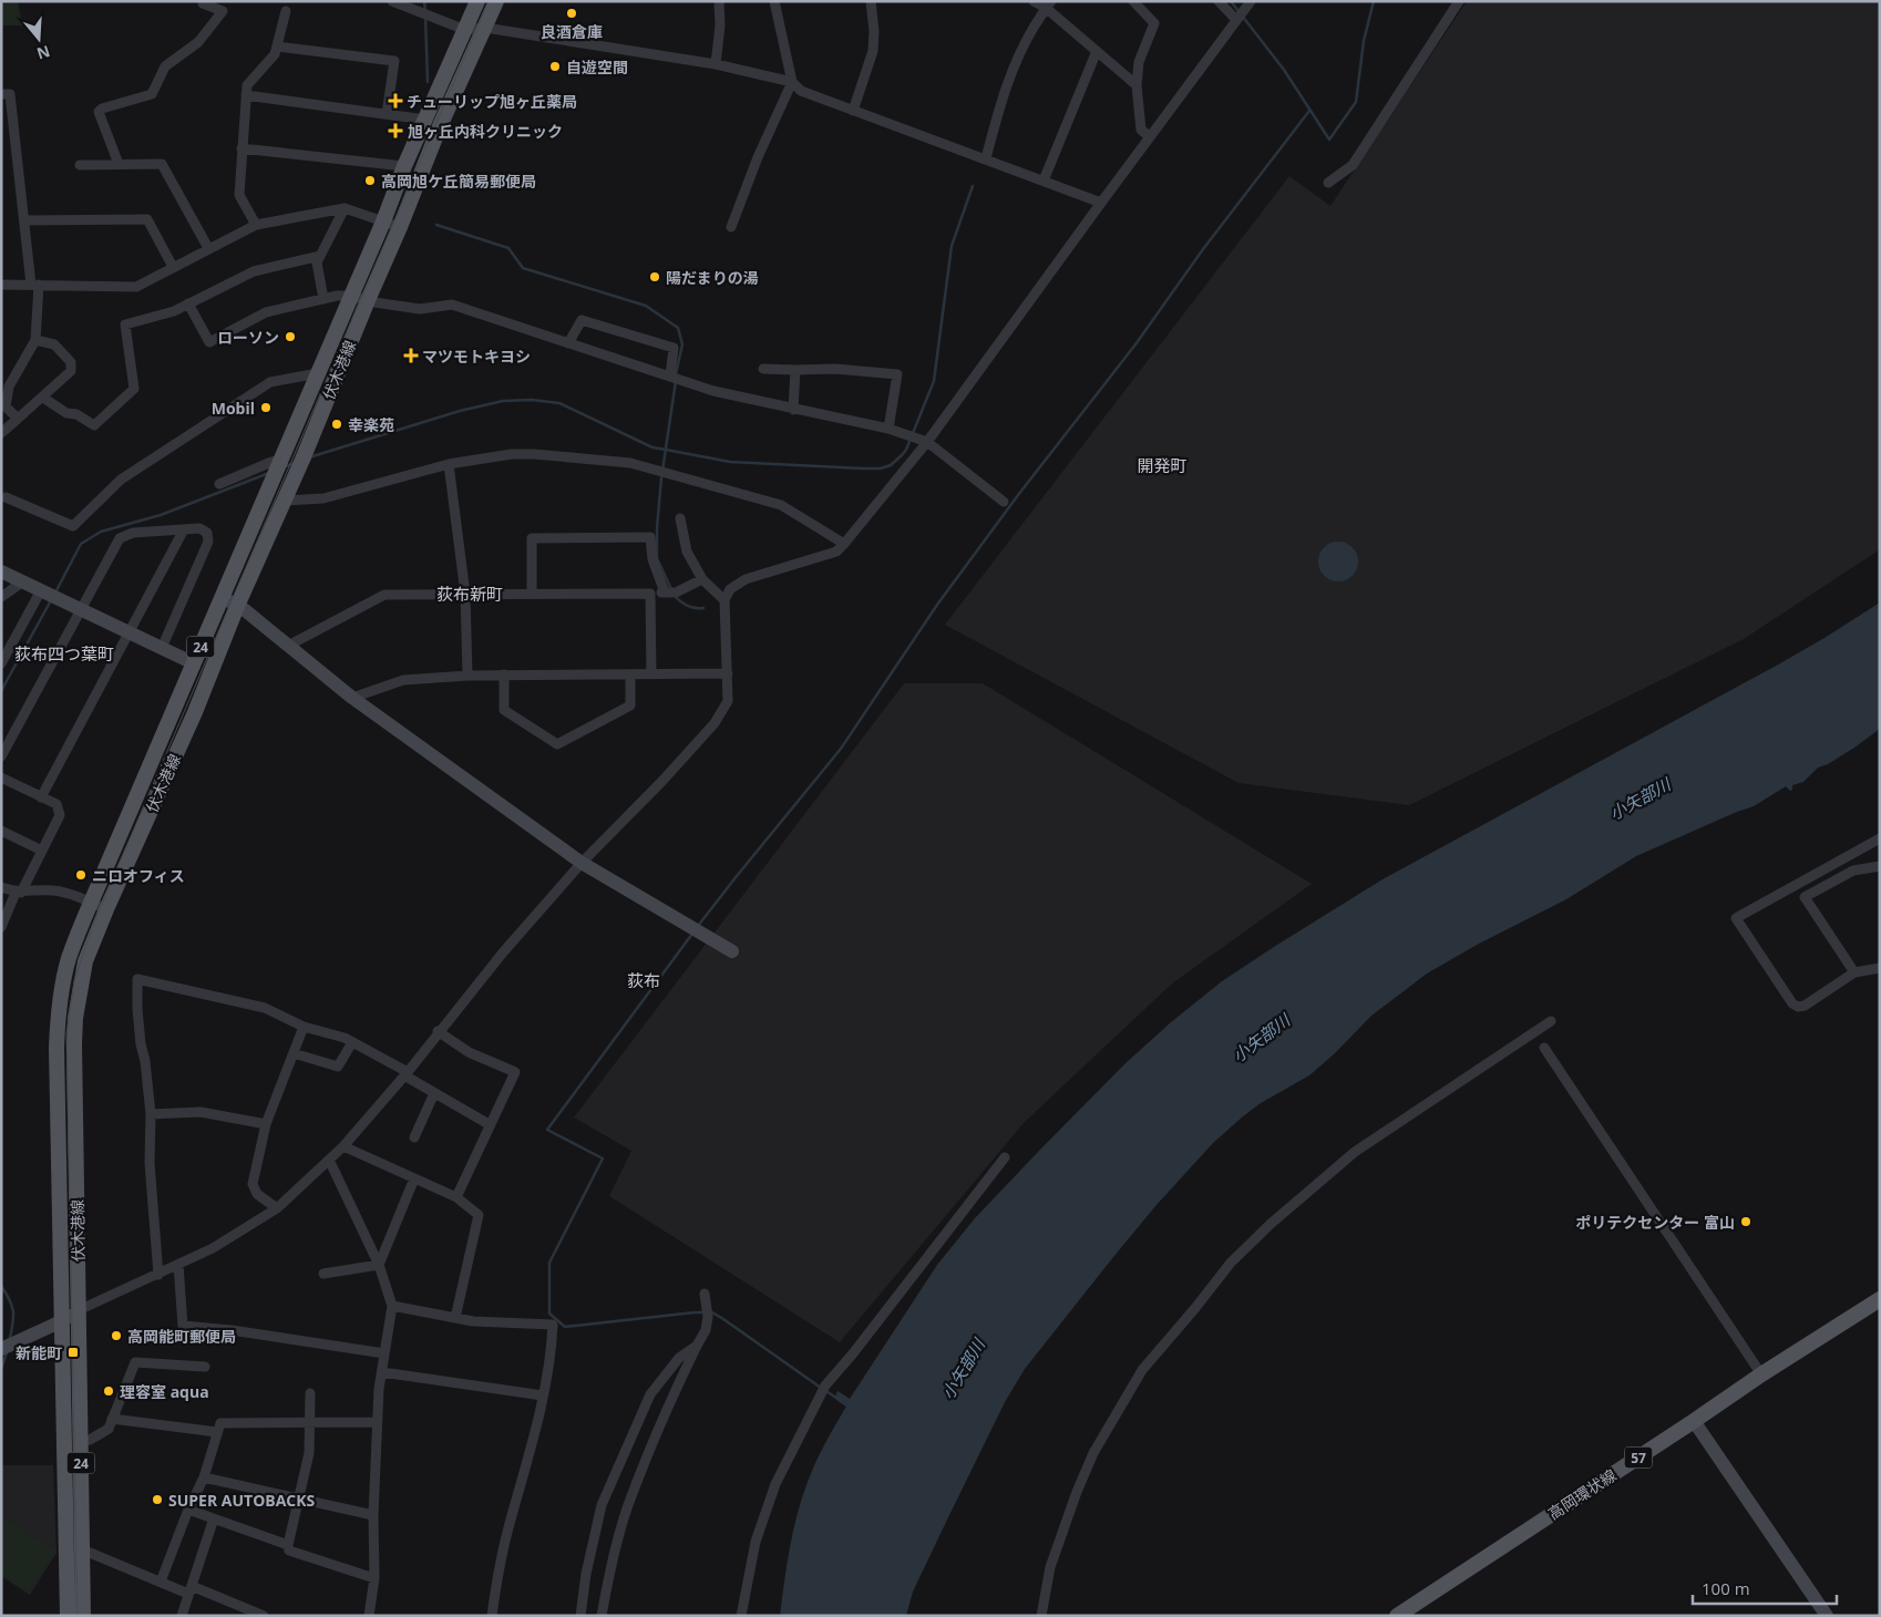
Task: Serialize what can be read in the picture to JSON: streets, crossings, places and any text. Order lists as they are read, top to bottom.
{
  "streets": {
    "main road": [
      "伏木港線",
      "24",
      "57",
      "高岡環状線"
    ]
  },
  "districts": [
    "開発町",
    "荻布新町",
    "荻布四つ葉町",
    "荻布"
  ],
  "water": ["小矢部川"],
  "places": {
    "other": [
      "良酒倉庫",
      "自遊空間",
      "高岡旭ケ丘簡易郵便局",
      "陽だまりの湯",
      "ローソン",
      "Mobil",
      "幸楽苑",
      "ニロオフィス",
      "ポリテクセンター 富山",
      "高岡能町郵便局",
      "理容室 aqua",
      "SUPER AUTOBACKS"
    ],
    "health": ["チューリップ旭ヶ丘薬局", "旭ヶ丘内科クリニック", "マツモトキヨシ"],
    "transit": ["新能町"]
  },
  "scale_bar": "100 m",
  "north": "bottom"
}
